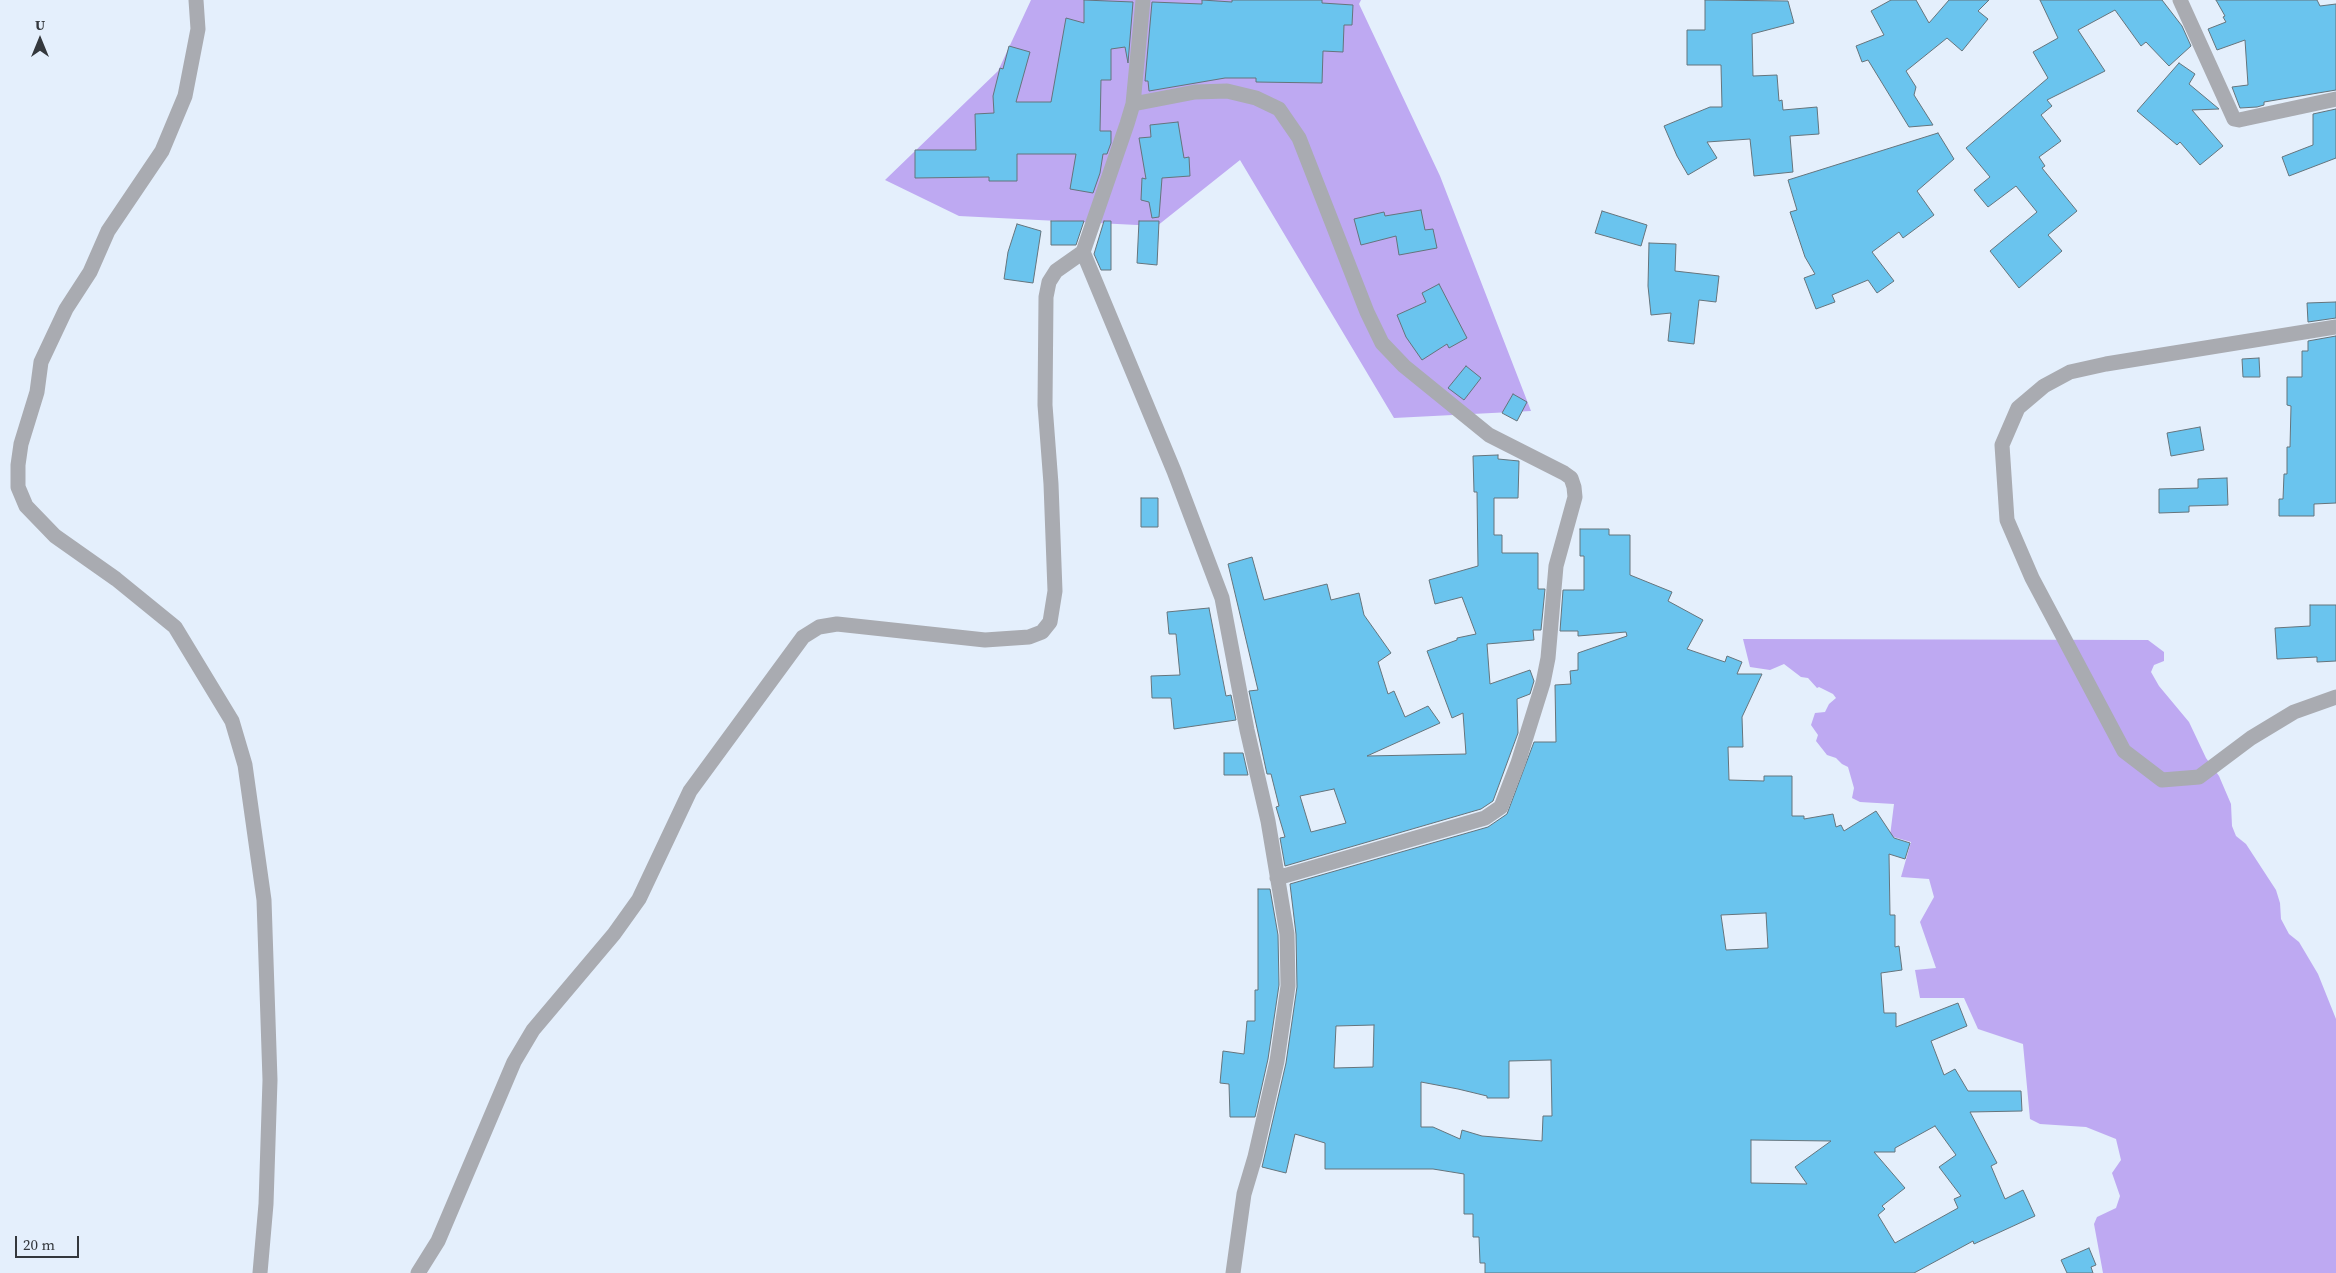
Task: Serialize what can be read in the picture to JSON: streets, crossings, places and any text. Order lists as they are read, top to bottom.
{
  "scale_bar": "20 m",
  "north": "top"
}
